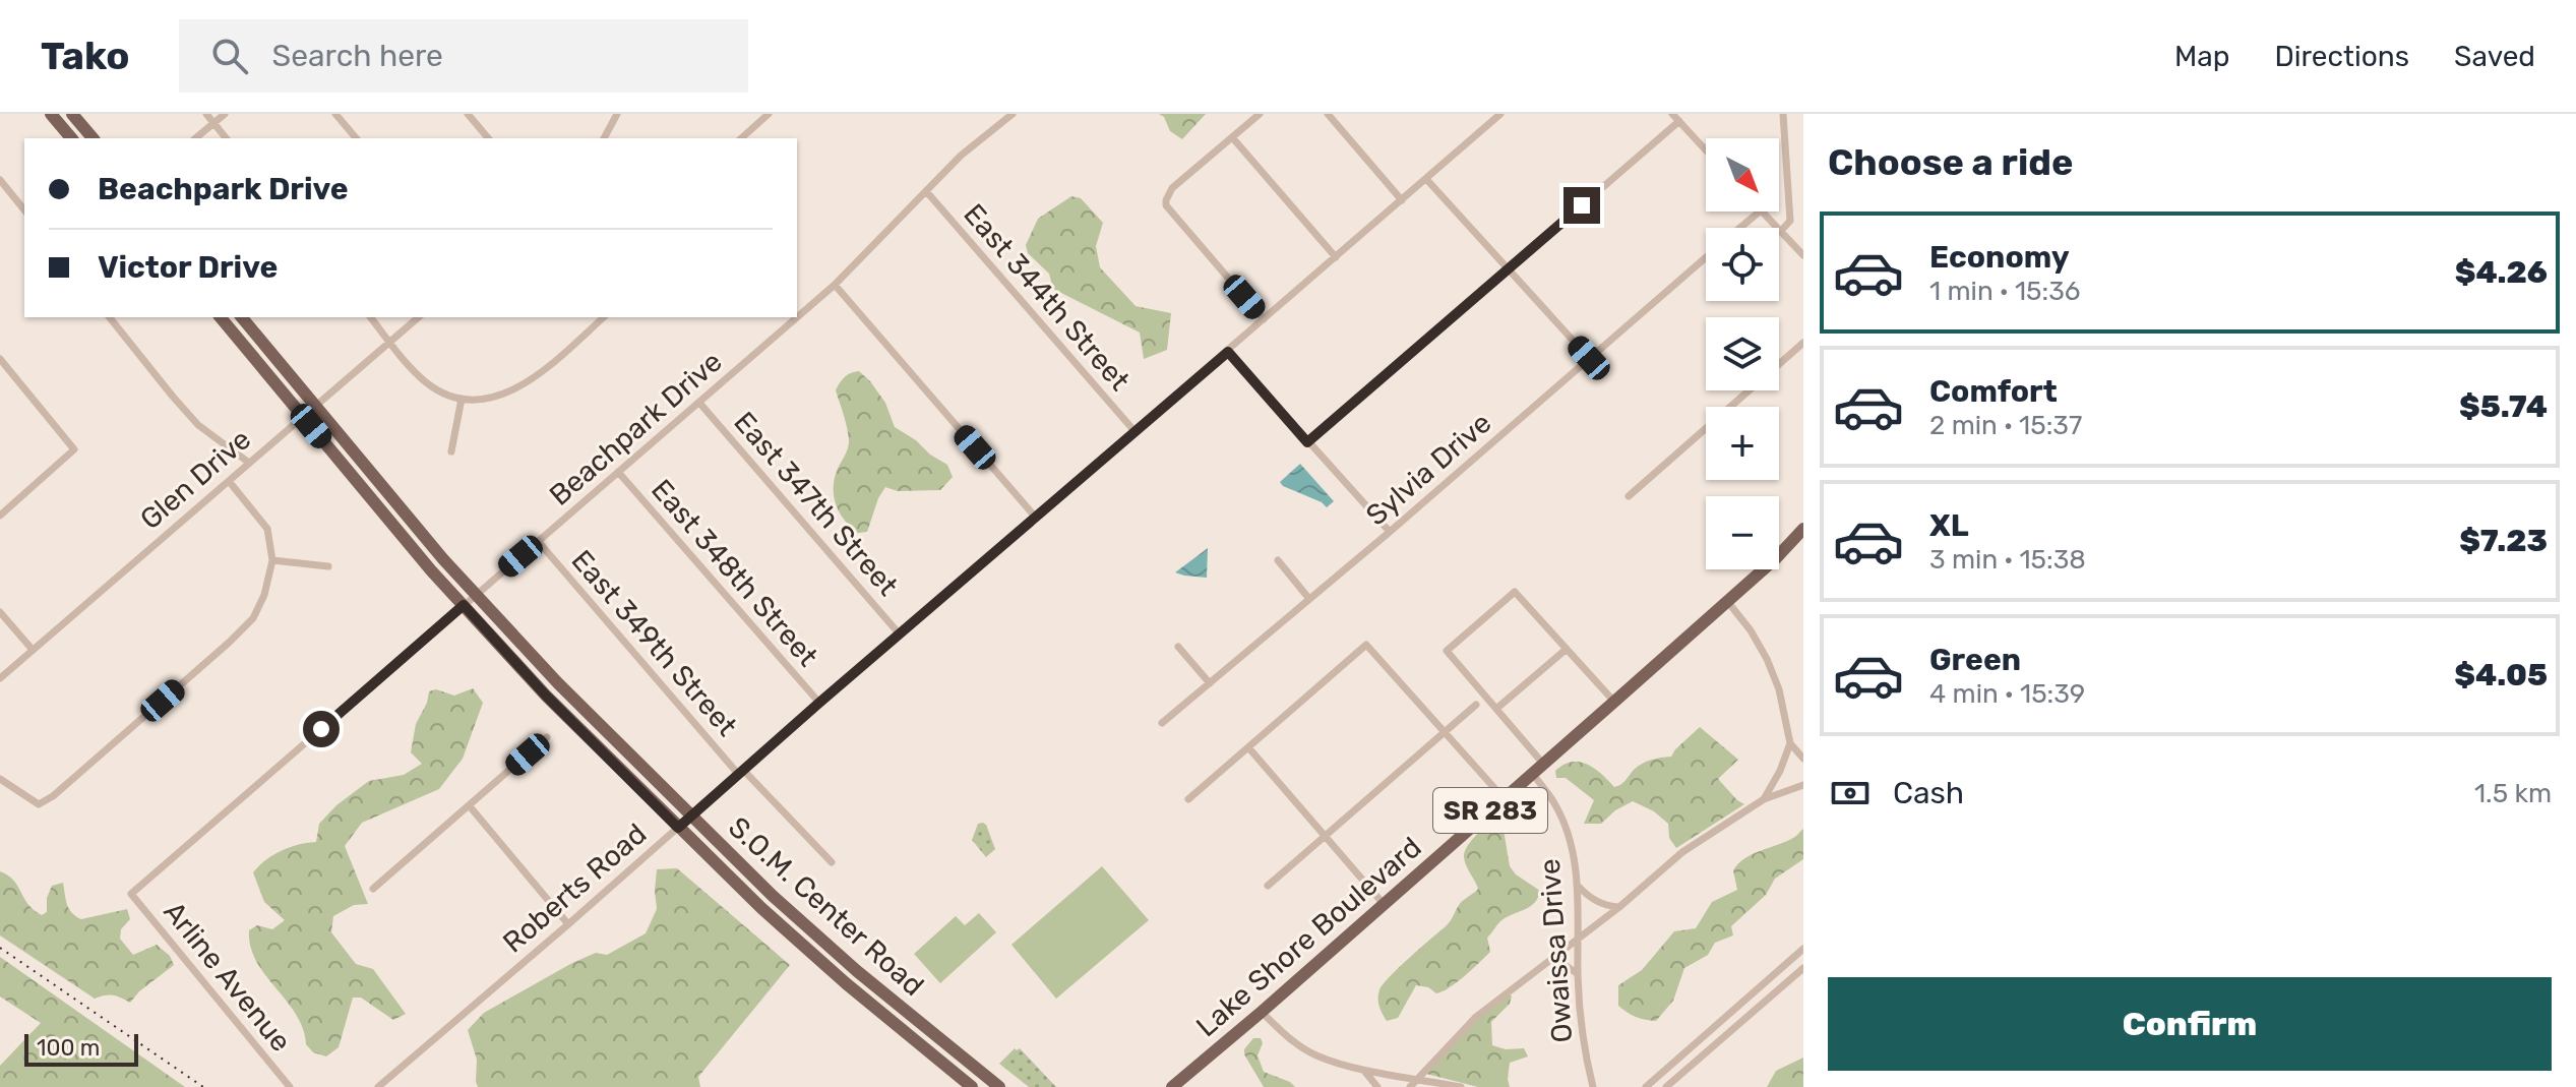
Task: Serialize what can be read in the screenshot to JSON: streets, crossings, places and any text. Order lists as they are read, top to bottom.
{
  "streets": {
    "main road": ["SR 283", "S.O.M. Center Road", "Lake Shore Boulevard"],
    "street": [
      "East 344th Street",
      "Beachpark Drive",
      "Sylvia Drive",
      "Glen Drive",
      "East 347th Street",
      "East 348th Street",
      "East 349th Street",
      "Roberts Road",
      "Owaissa Drive",
      "Arline Avenue"
    ]
  },
  "crossings": [
    ["East 344th Street", "Beachpark Drive"],
    ["East 344th Street", "Roberts Road"],
    ["Beachpark Drive", "East 347th Street"],
    ["Beachpark Drive", "East 348th Street"],
    ["Beachpark Drive", "East 349th Street"],
    ["Beachpark Drive", "S.O.M. Center Road"],
    ["Beachpark Drive", "Arline Avenue"],
    ["Glen Drive", "S.O.M. Center Road"],
    ["East 347th Street", "Roberts Road"],
    ["East 348th Street", "Roberts Road"],
    ["East 349th Street", "Roberts Road"],
    ["Roberts Road", "S.O.M. Center Road"],
    ["Lake Shore Boulevard", "Owaissa Drive"]
  ],
  "scale_bar": "100 m",
  "north": "bottom right",
  "page": {
    "header": "Tako",
    "search": "Search here",
    "nav": ["Map", "Directions", "Saved"],
    "heading": "Choose a ride",
    "map_buttons": ["+", "−"],
    "banner": ["Beachpark Drive", "Victor Drive"],
    "list": [
      {
        "name": "Economy",
        "note": "1 min · 15:36",
        "value": "$4.26"
      },
      {
        "name": "Comfort",
        "note": "2 min · 15:37",
        "value": "$5.74"
      },
      {
        "name": "XL",
        "note": "3 min · 15:38",
        "value": "$7.23"
      },
      {
        "name": "Green",
        "note": "4 min · 15:39",
        "value": "$4.05"
      }
    ],
    "pay": ["Cash", "1.5 km"],
    "buttons": "Confirm",
    "scale": "100 m"
  }
}
